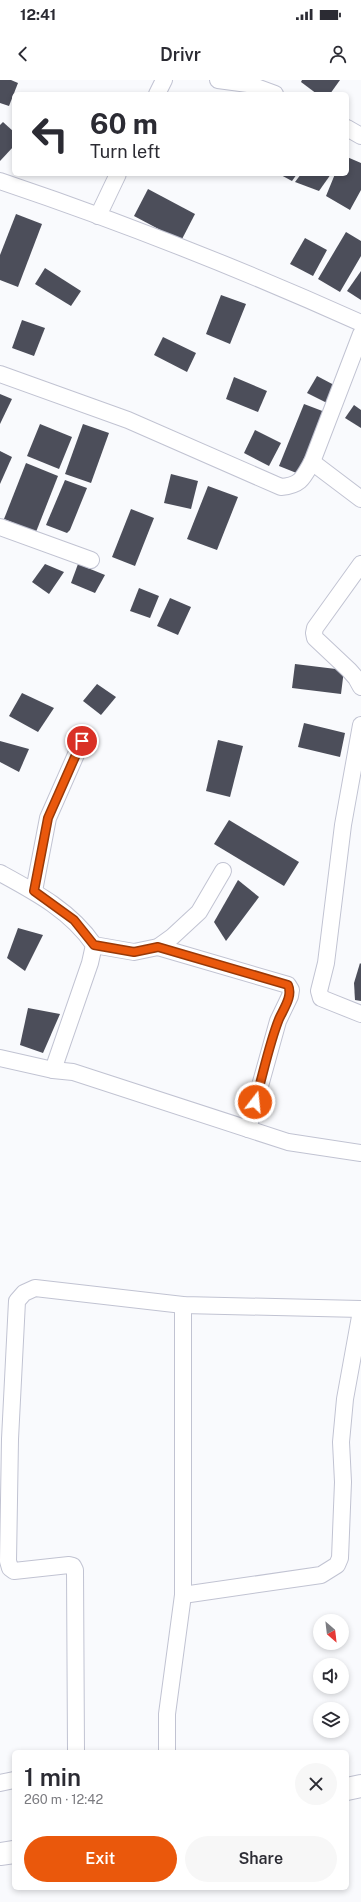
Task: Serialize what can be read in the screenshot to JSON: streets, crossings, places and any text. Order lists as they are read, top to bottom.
{
  "north": "bottom right",
  "page": {
    "status": "12:41",
    "header": "Drivr",
    "turn": ["60 m", "Turn left"],
    "heading": ["1 min", "260 m · 12:42"],
    "buttons": ["Exit", "Share"]
  }
}
